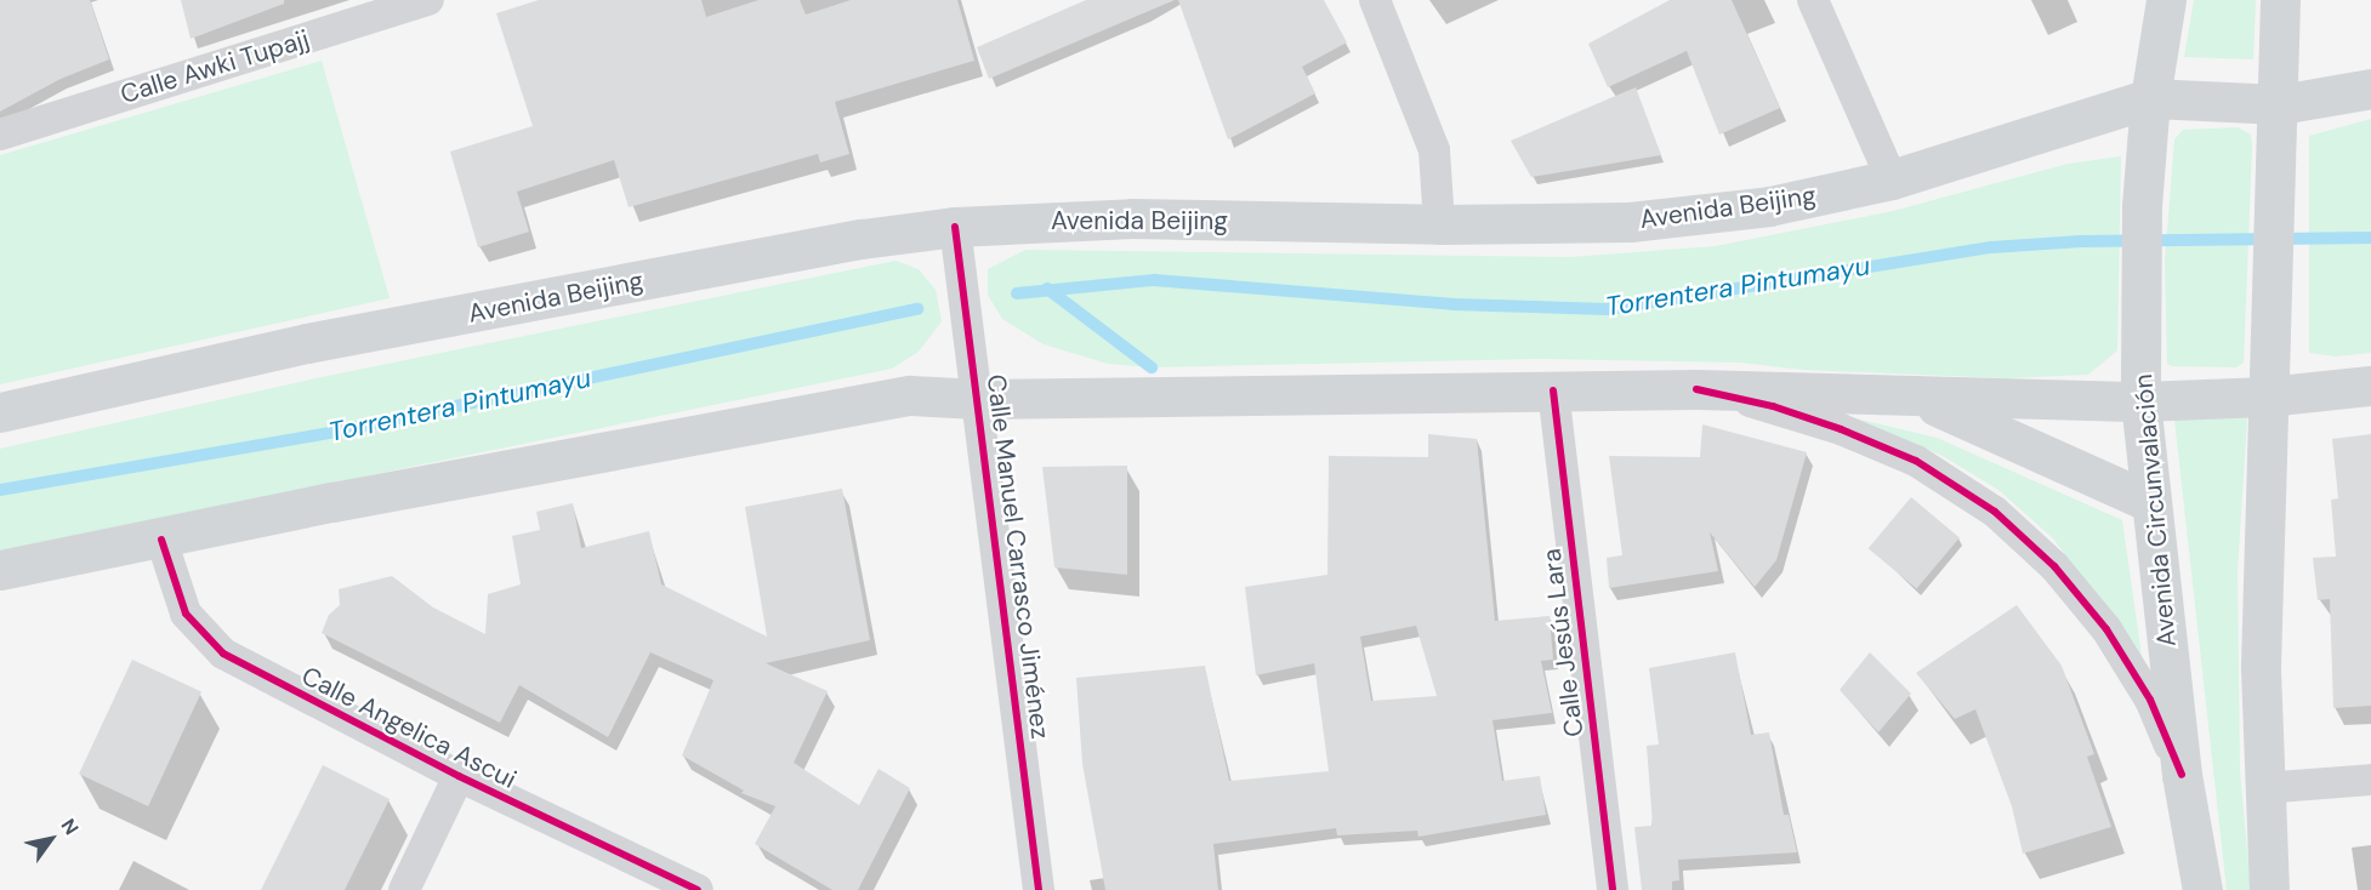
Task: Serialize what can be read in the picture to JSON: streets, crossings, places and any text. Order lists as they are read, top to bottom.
{
  "streets": {
    "main road": ["Avenida Beijing", "Avenida Circunvalación"],
    "street": [
      "Calle Awki Tupajj",
      "Calle Manuel Carrasco Jiménez",
      "Calle Jesús Lara",
      "Calle Angelica Ascui"
    ]
  },
  "crossings": [
    ["Avenida Beijing", "Avenida Circunvalación"],
    ["Avenida Beijing", "Calle Manuel Carrasco Jiménez"]
  ],
  "water": ["Torrentera Pintumayu"],
  "north": "top right"
}
